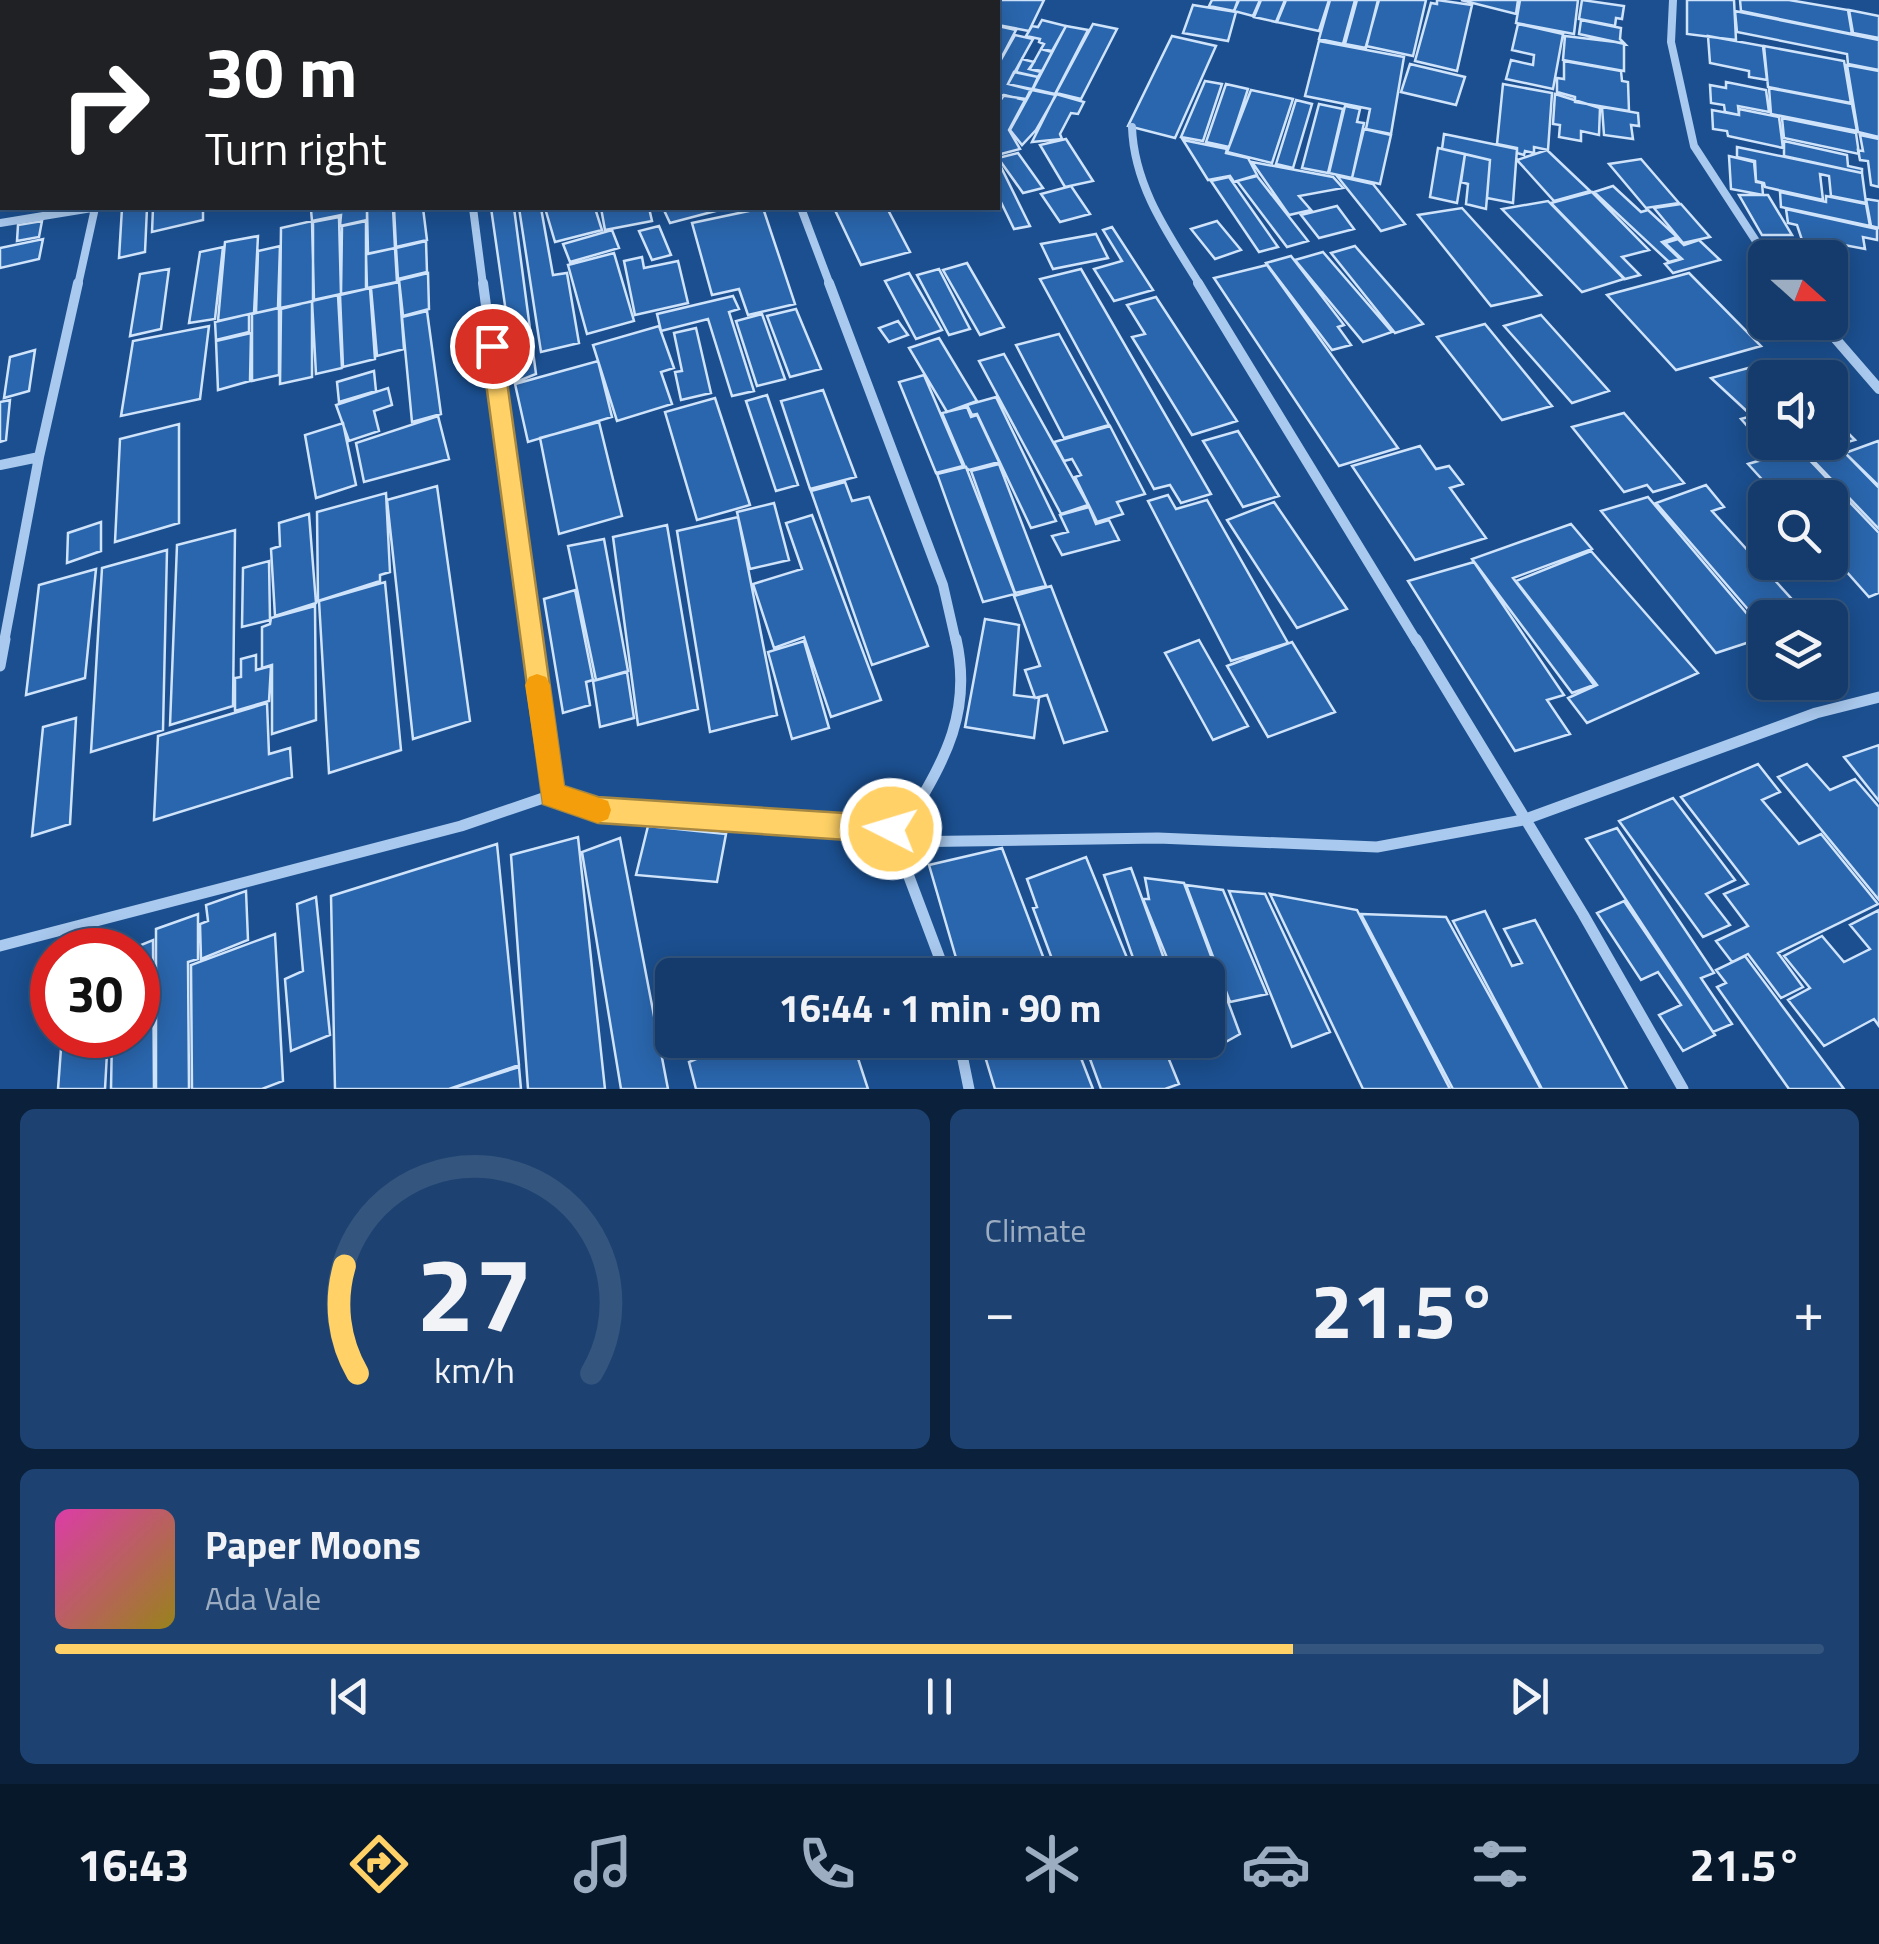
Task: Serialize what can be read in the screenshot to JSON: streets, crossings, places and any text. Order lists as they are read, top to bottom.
{
  "north": "right",
  "page": {
    "turn": ["30 m", "Turn right"],
    "limit": "30",
    "trip": "16:44 · 1 min · 90 m",
    "tile": "Climate",
    "heat": ["−", "21.5°", "+"],
    "song": ["Paper Moons", "Ada Vale"],
    "tabs": ["16:43", "21.5°"],
    "gauge": ["27", "km/h"]
  }
}
